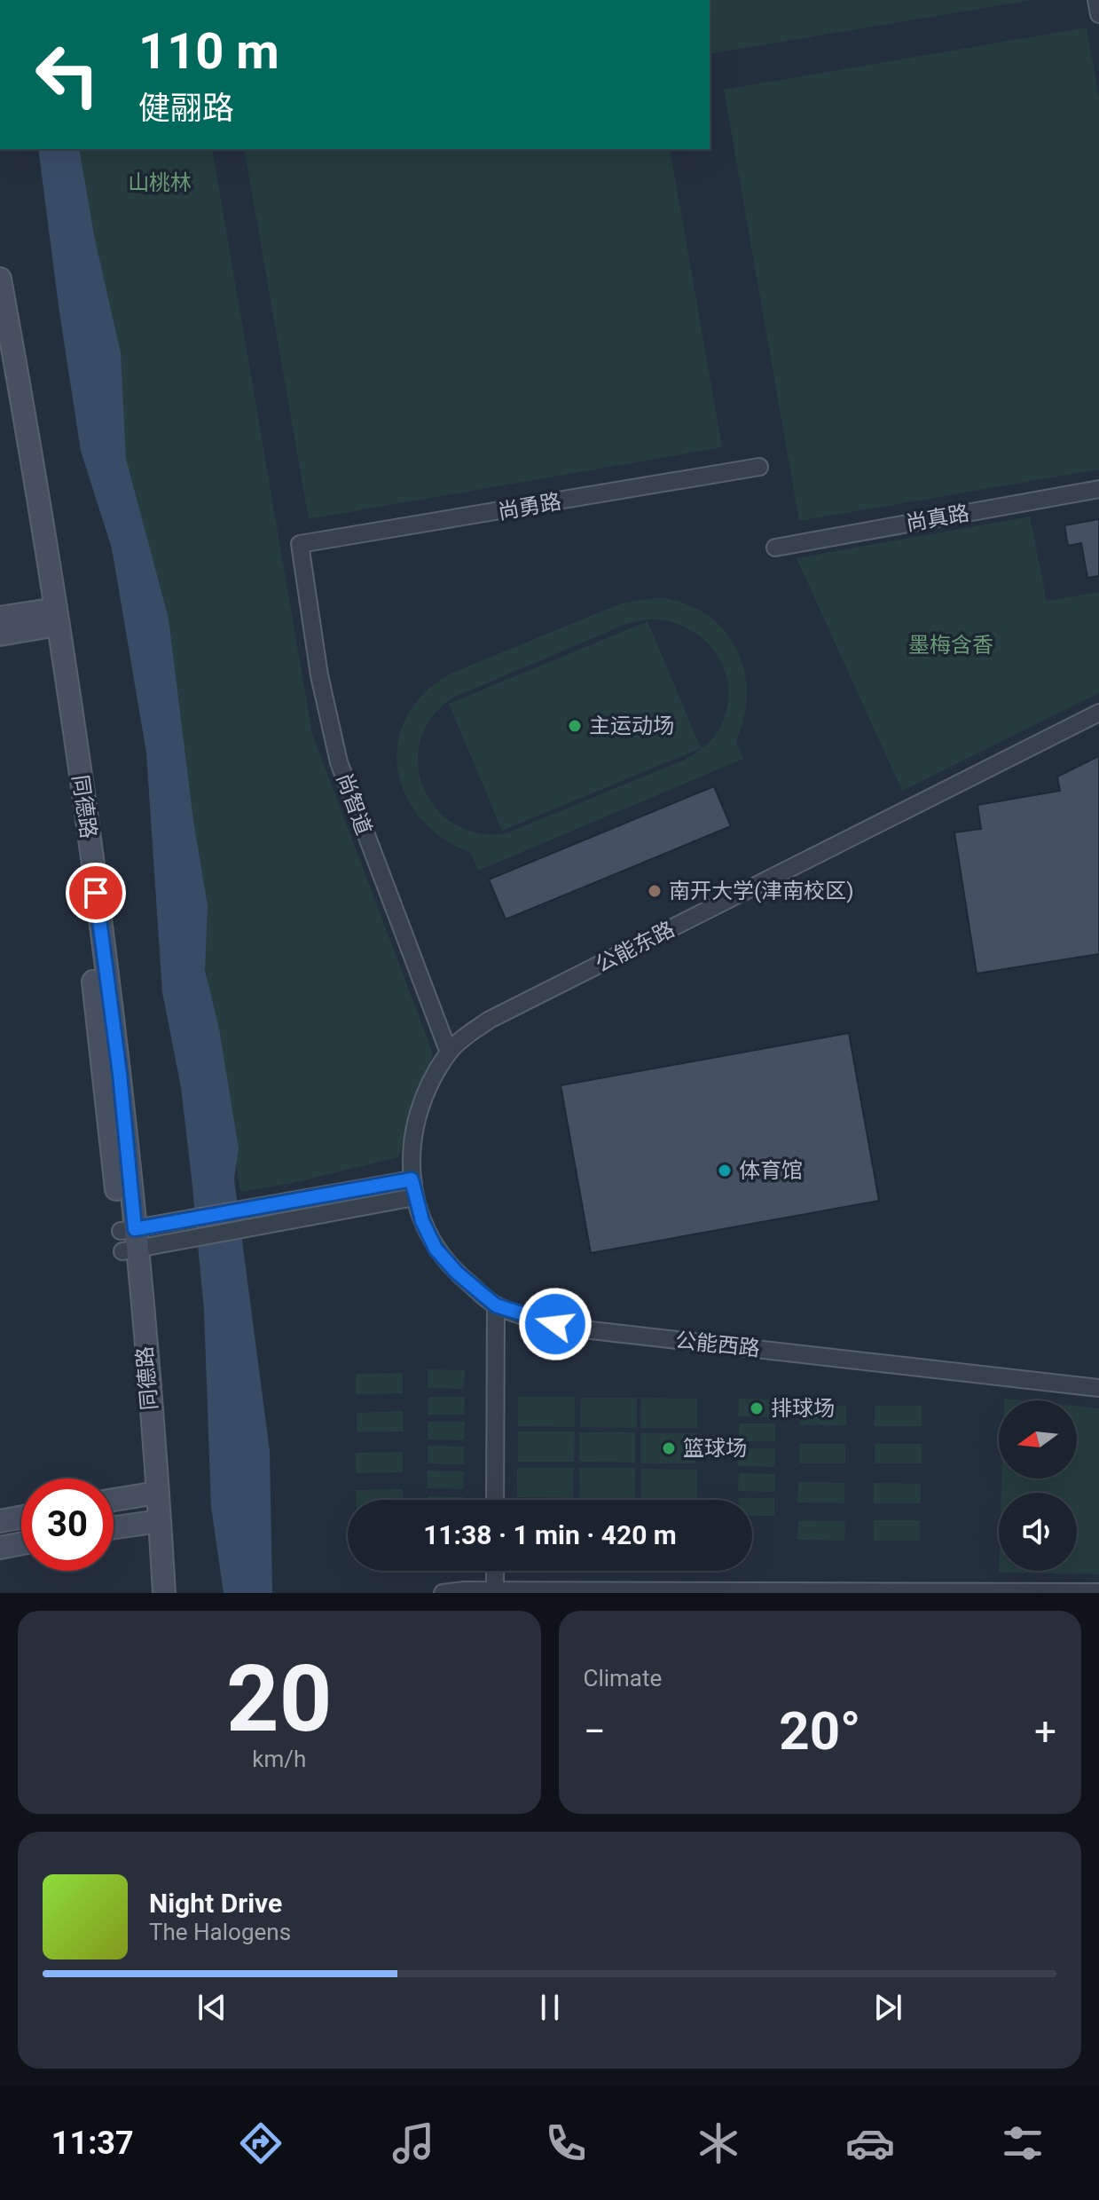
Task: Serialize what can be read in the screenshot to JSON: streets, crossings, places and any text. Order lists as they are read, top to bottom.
{
  "streets": {
    "main road": ["同德路"],
    "street": [
      "尚勇路",
      "尚真路",
      "尚智道",
      "公能东路",
      "公能西路"
    ]
  },
  "crossings": [
    ["尚勇路", "尚智道"],
    ["尚智道", "公能东路"],
    ["公能东路", "公能西路"]
  ],
  "parks": ["山桃林", "墨梅含香"],
  "places": [
    "主运动场",
    "南开大学(津南校区)",
    "体育馆",
    "排球场",
    "篮球场"
  ],
  "north": "left",
  "page": {
    "turn": ["110 m", "健翮路"],
    "limit": "30",
    "trip": "11:38 · 1 min · 420 m",
    "tile": [
      ["20", "km/h"],
      "Climate"
    ],
    "heat": ["−", "20°", "+"],
    "song": ["Night Drive", "The Halogens"],
    "tabs": "11:37"
  }
}
